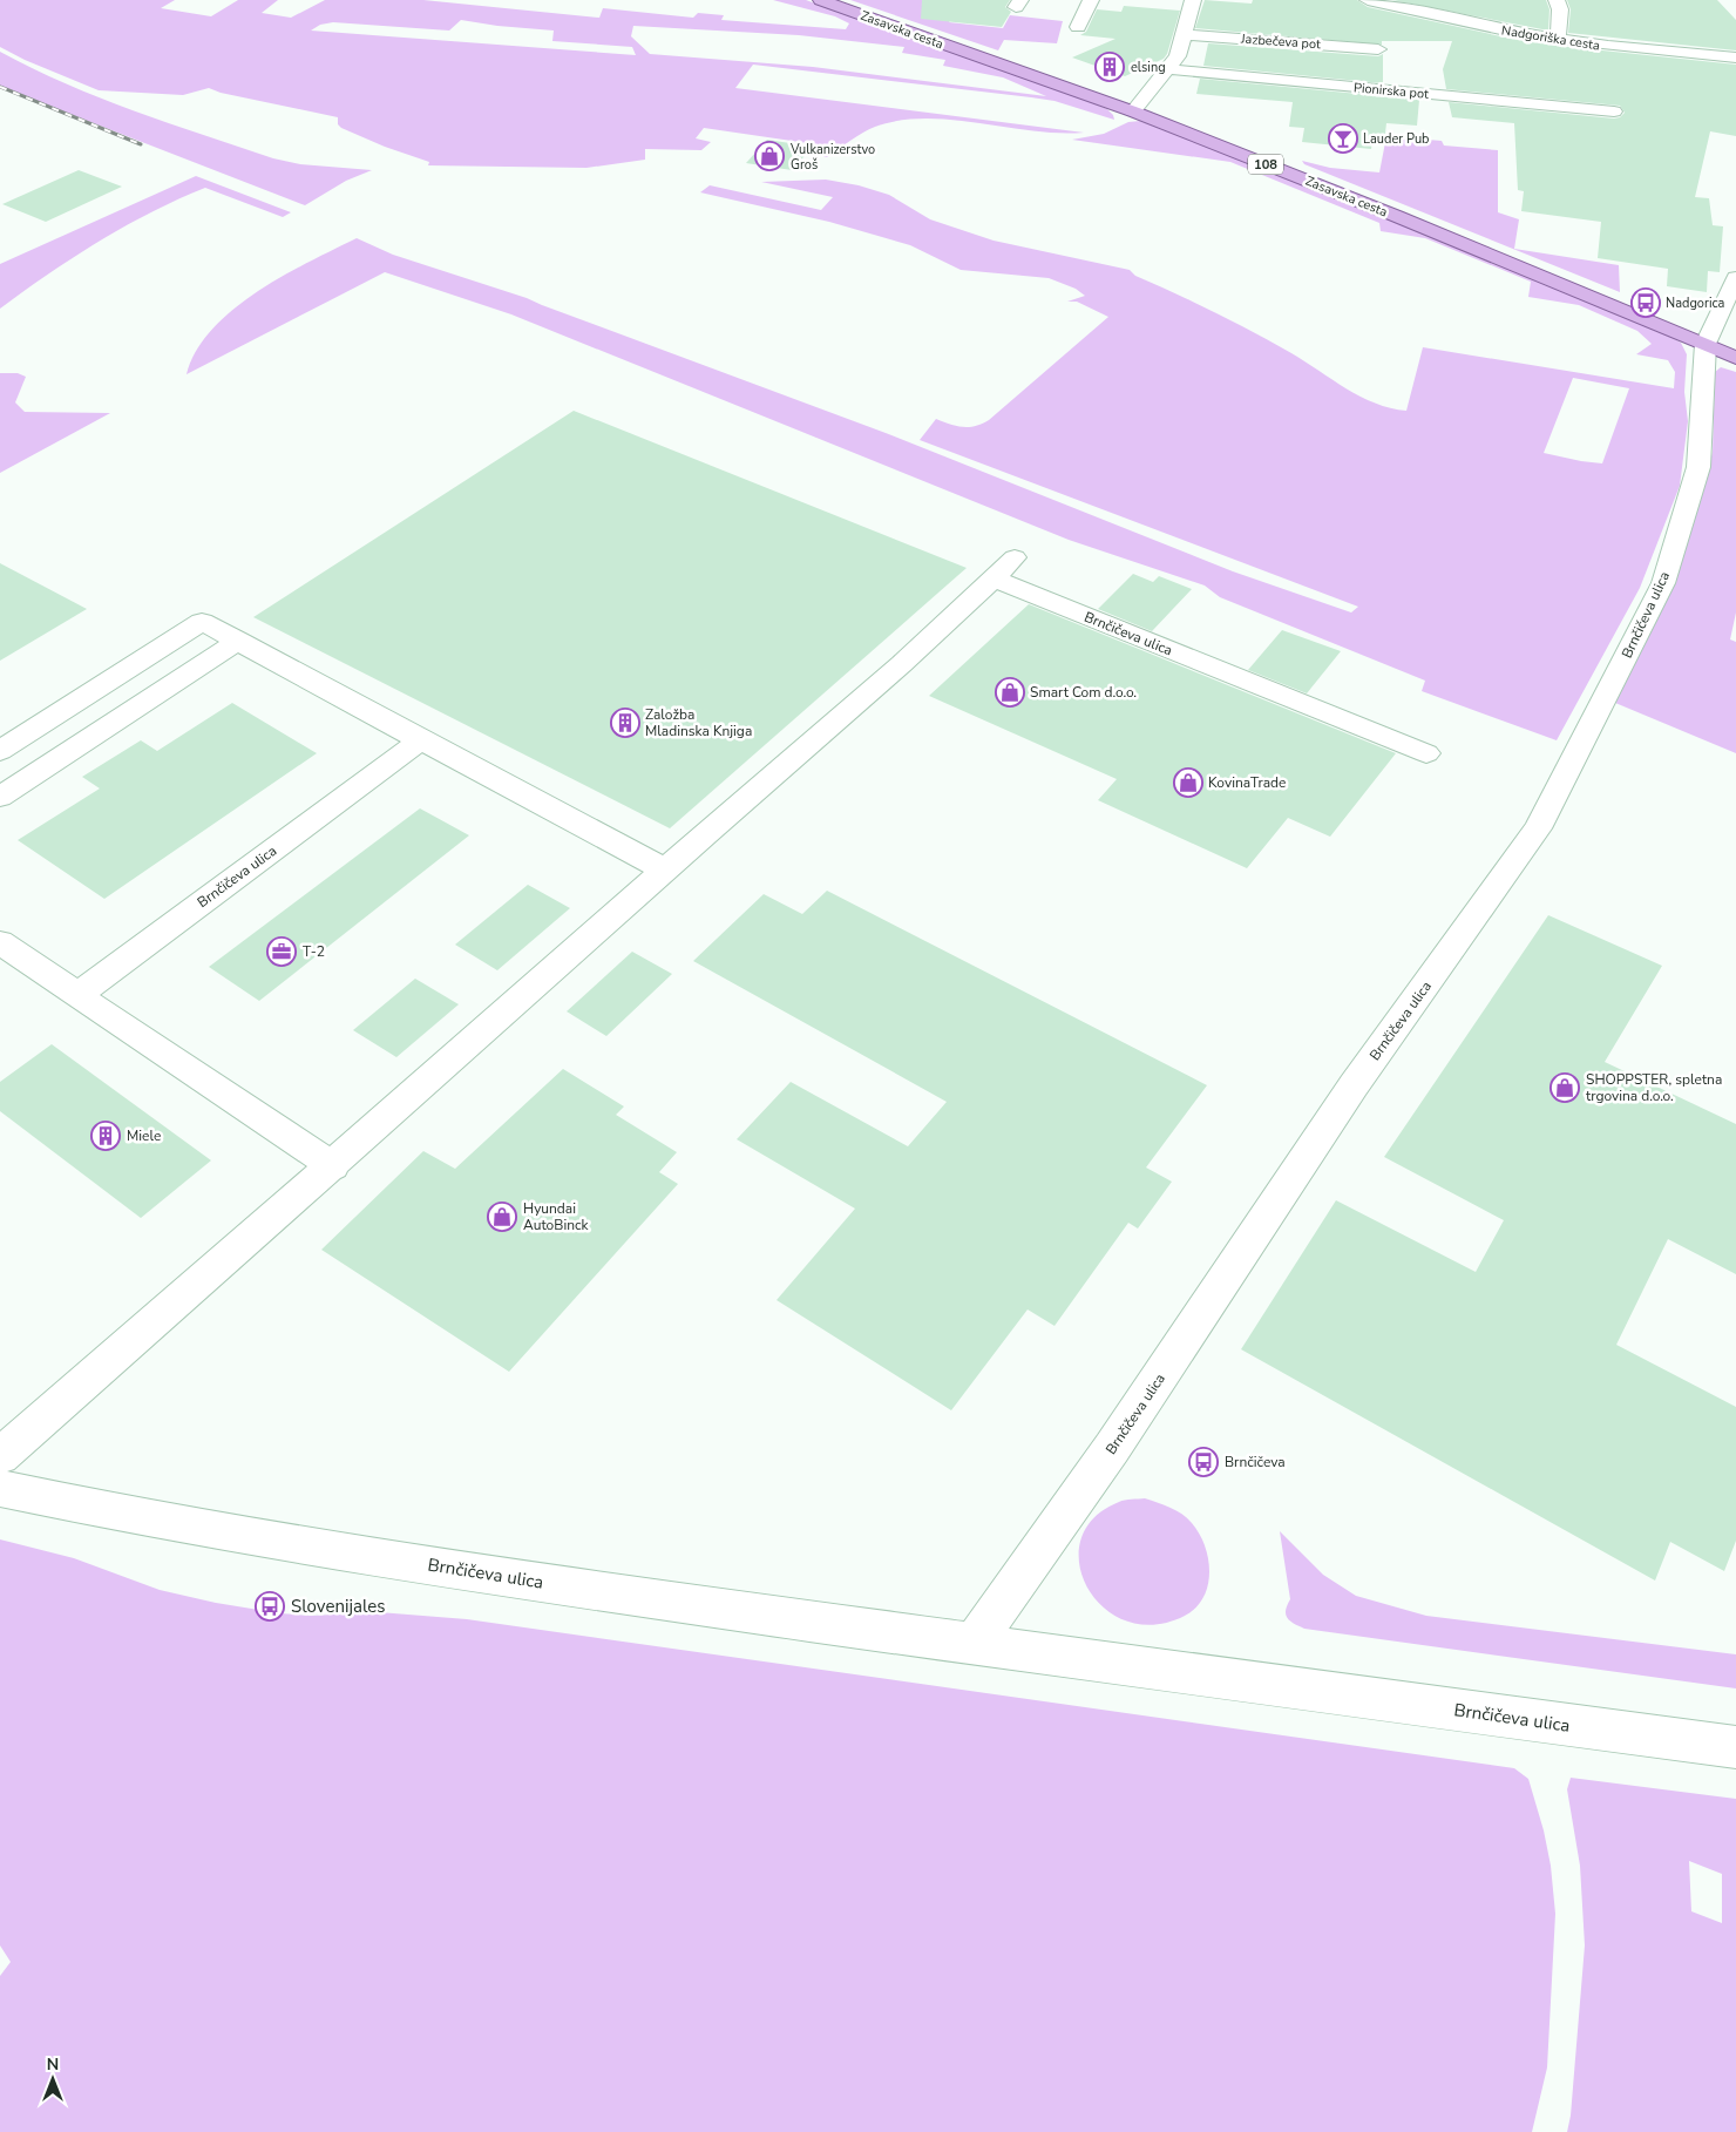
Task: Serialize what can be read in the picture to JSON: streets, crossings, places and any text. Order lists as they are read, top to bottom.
{
  "streets": {
    "main road": ["Zasavska cesta", "108"],
    "street": [
      "Nadgoriška cesta",
      "Jazbečeva pot",
      "Pionirska pot",
      "Brnčičeva ulica"
    ]
  },
  "crossings": [
    ["Zasavska cesta", "Brnčičeva ulica"]
  ],
  "places": {
    "building": ["elsing", "Založba Mladinska Knjiga", "Miele"],
    "bar": ["Lauder Pub"],
    "shop": [
      "Vulkanizerstvo Groš",
      "Smart Com d.o.o.",
      "KovinaTrade",
      "SHOPPSTER, spletna trgovina d.o.o.",
      "Hyundai AutoBinck"
    ],
    "bus stop": ["Nadgorica", "Brnčičeva", "Slovenijales"],
    "office": ["T-2"]
  },
  "north": "top"
}
